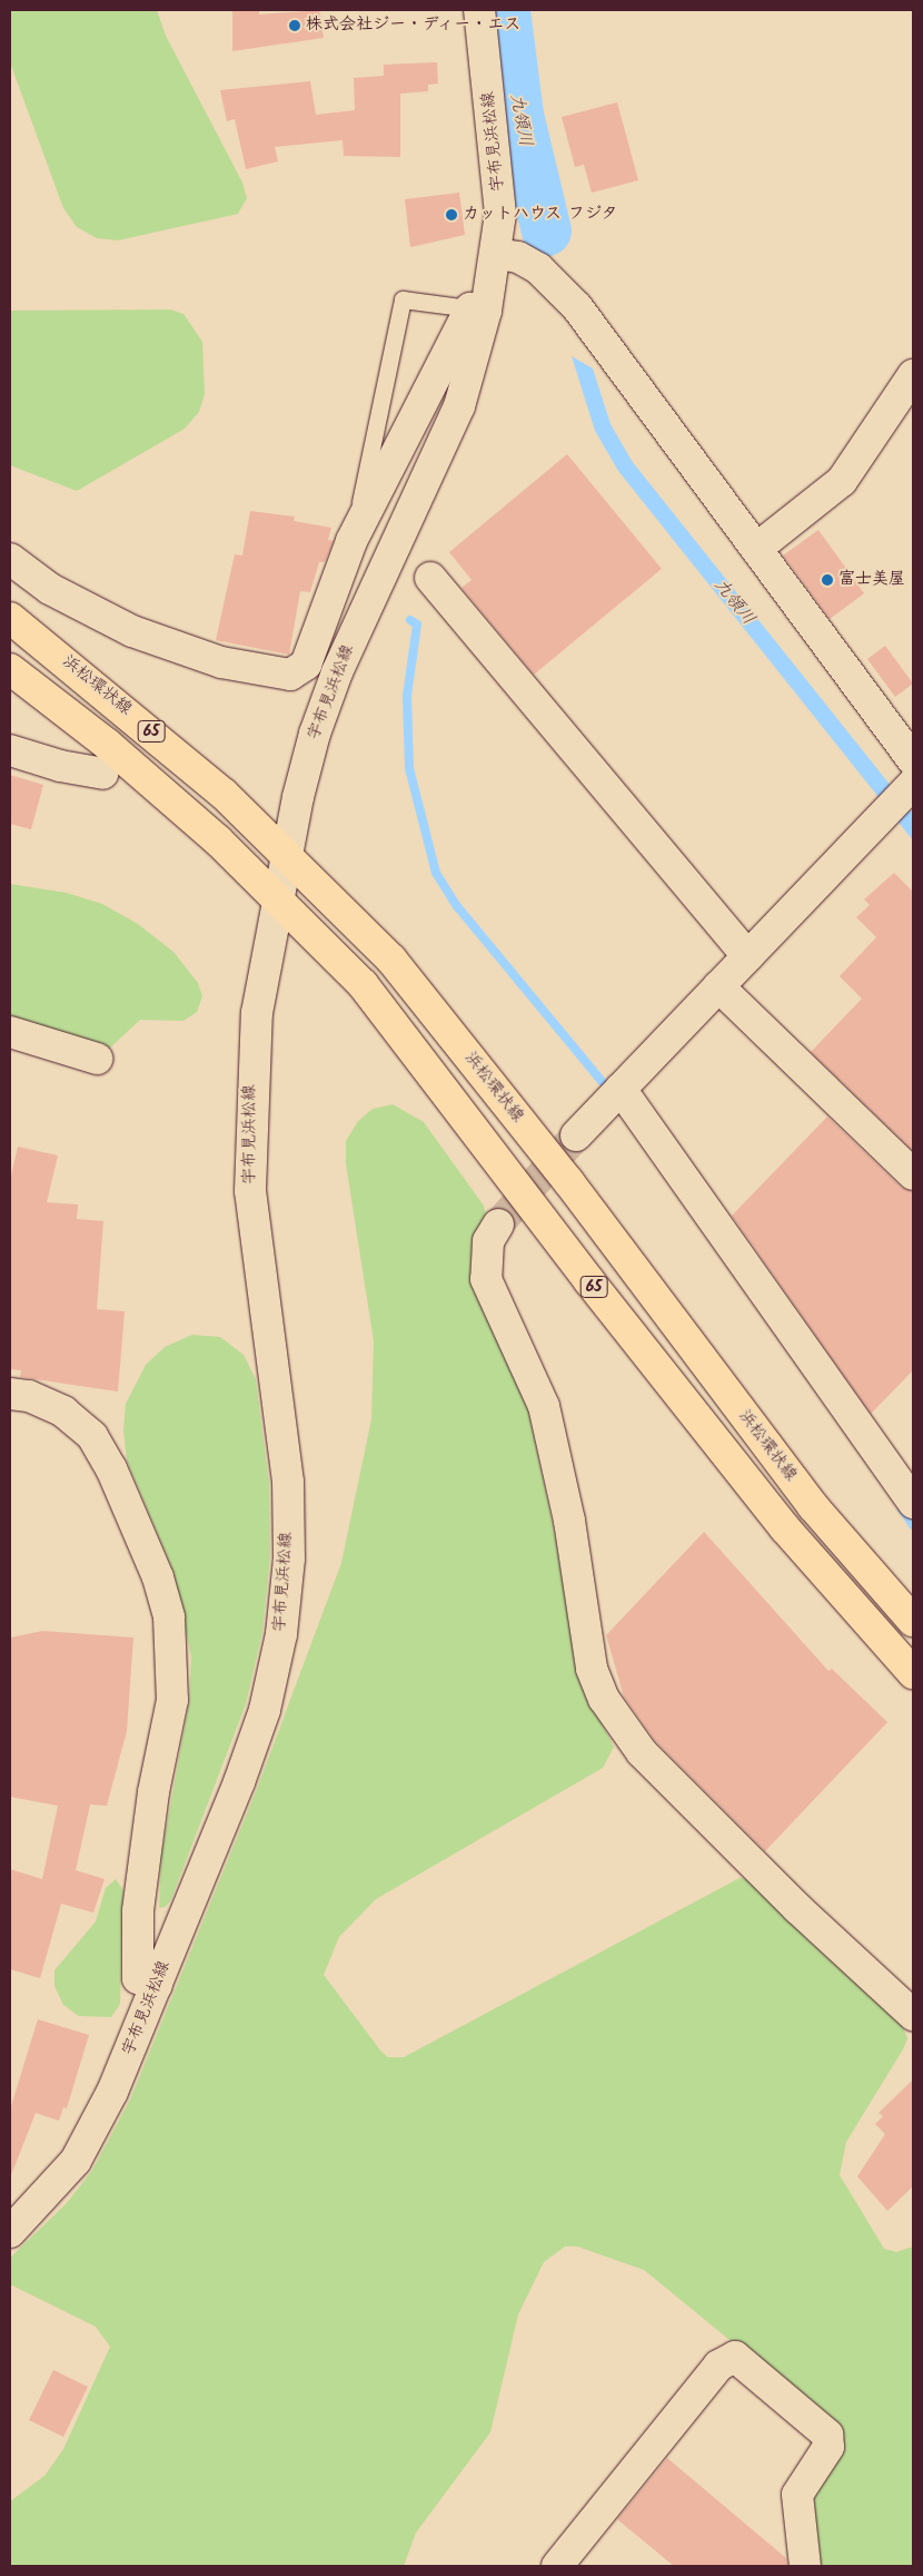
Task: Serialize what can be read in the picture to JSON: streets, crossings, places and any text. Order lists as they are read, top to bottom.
{
  "streets": {
    "main road": ["浜松環状線", "65"],
    "street": ["宇布見浜松線"]
  },
  "crossings": [
    ["宇布見浜松線", "浜松環状線"],
    ["宇布見浜松線", "65"]
  ],
  "water": ["九領川"],
  "places": ["株式会社ジー・ディー・エス", "カットハウス フジタ", "富士美屋"]
}
